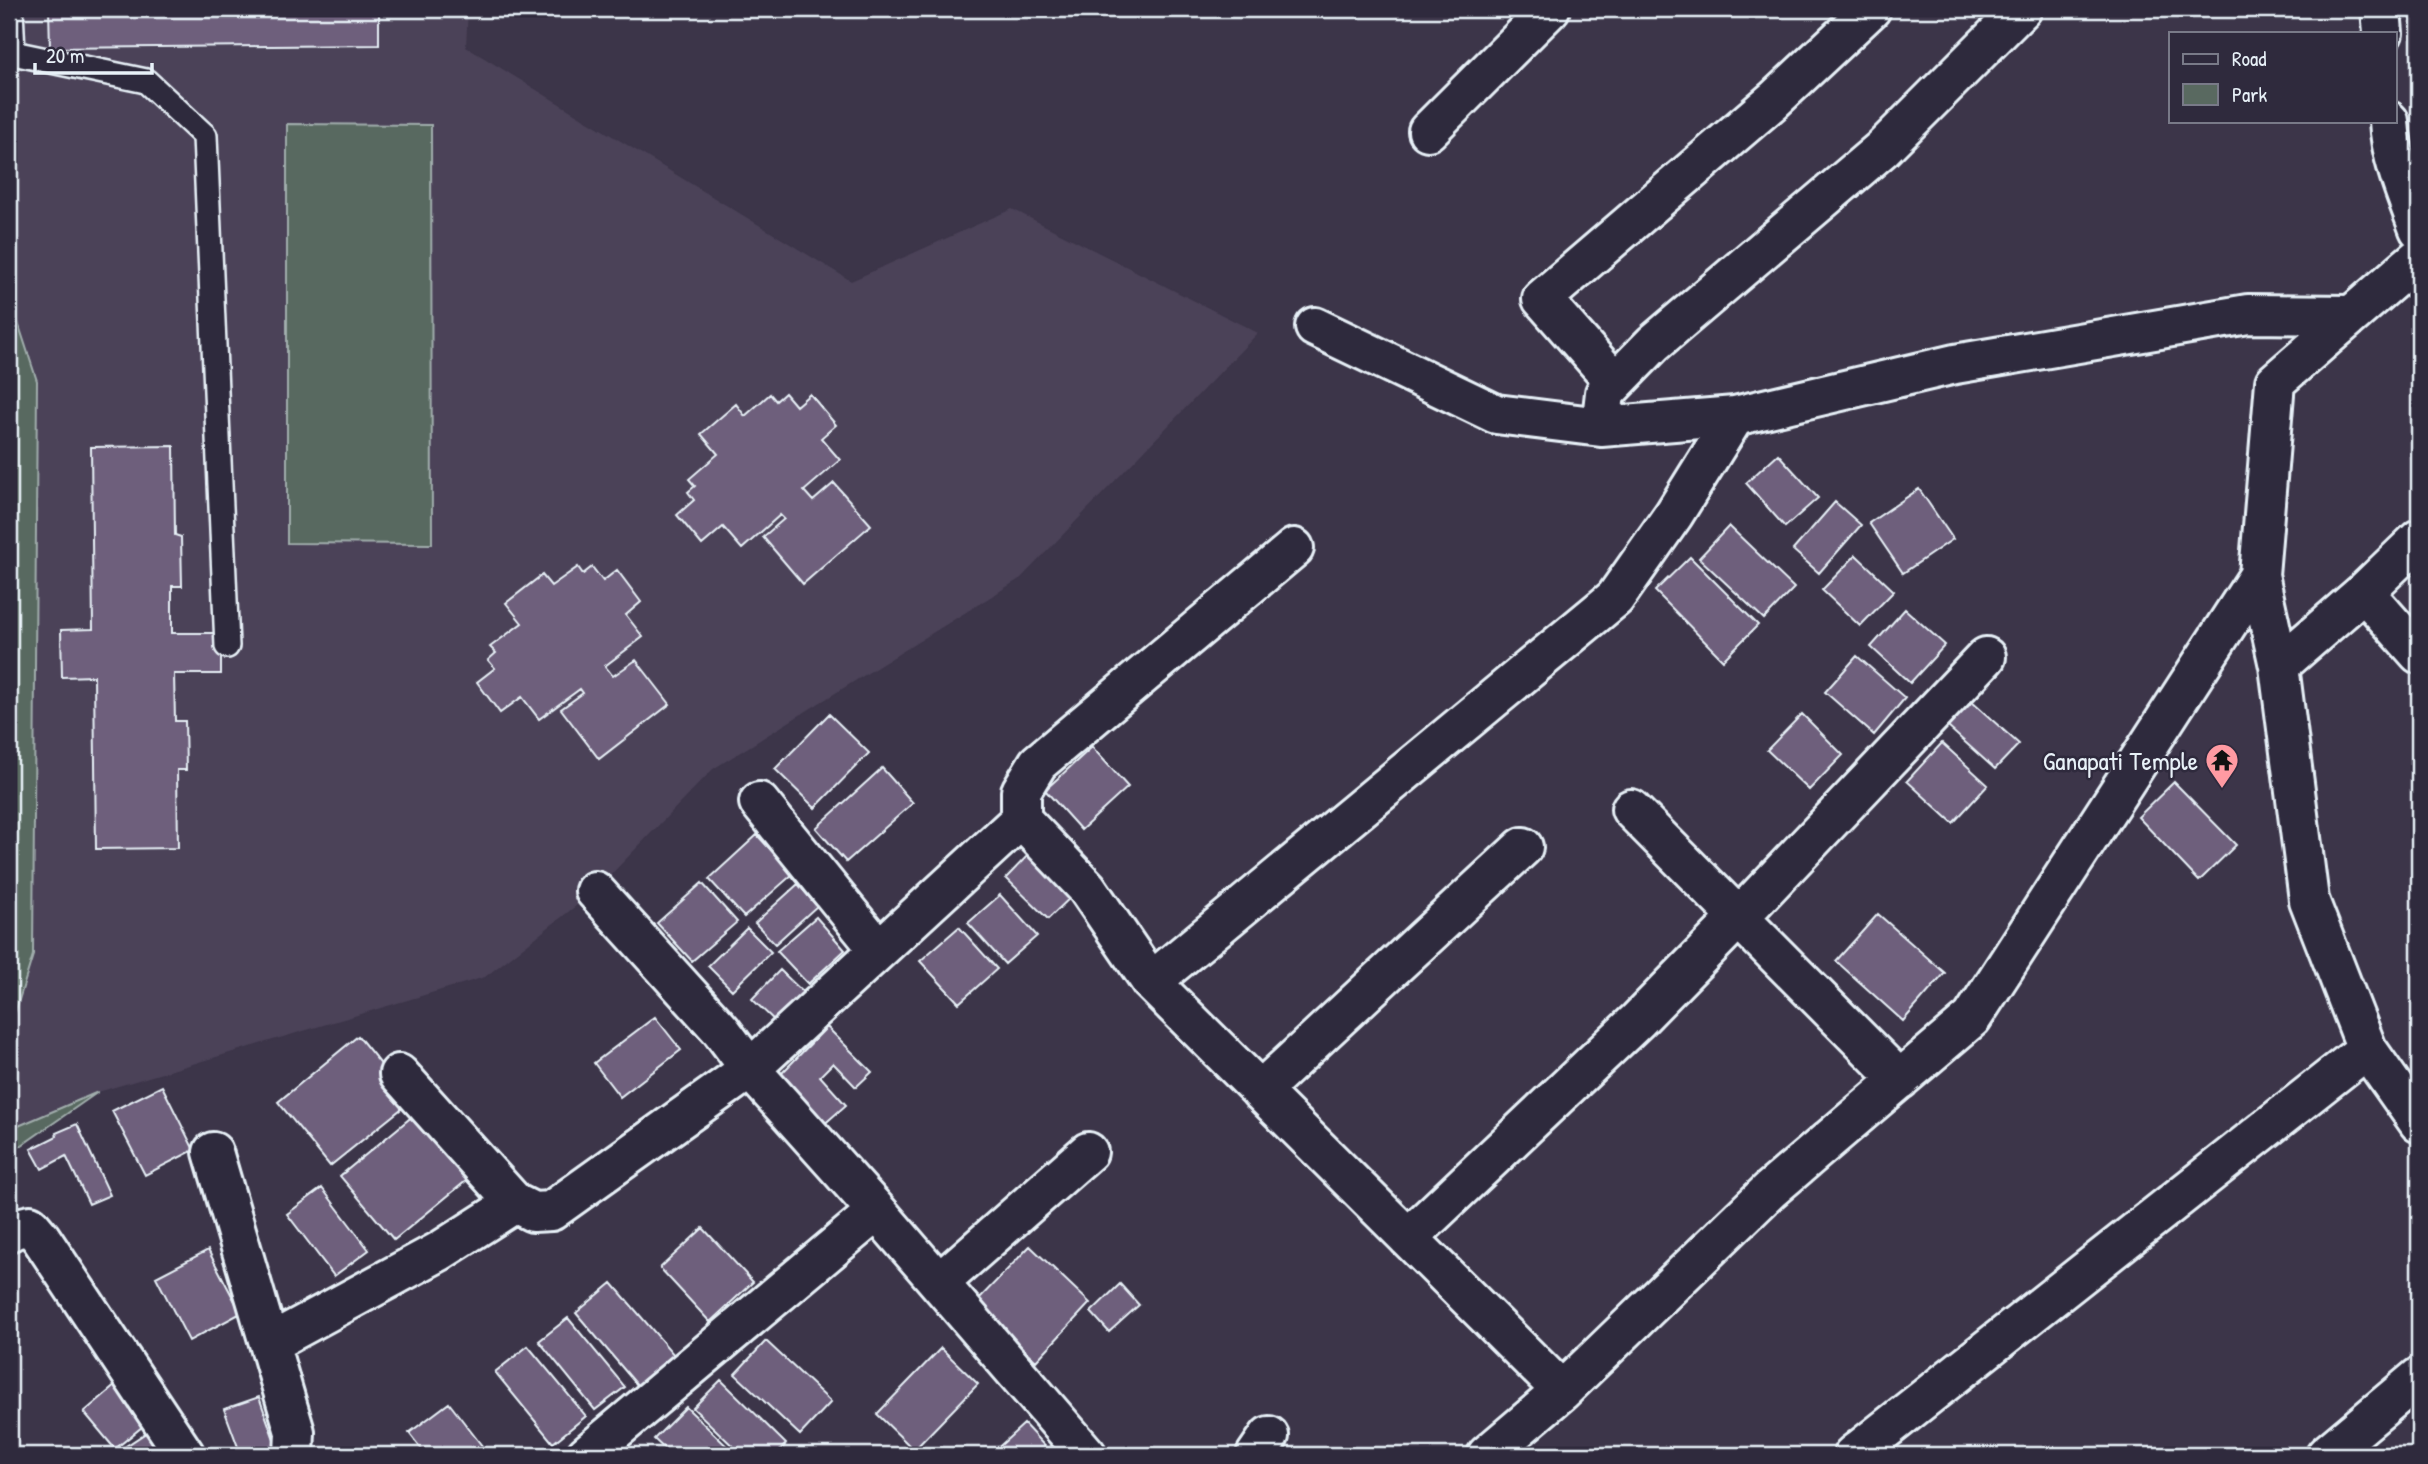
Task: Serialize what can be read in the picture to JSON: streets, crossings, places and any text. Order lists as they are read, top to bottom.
{
  "places": {
    "temple": ["Ganapati Temple"]
  },
  "legend": ["Road", "Park"],
  "scale_bar": "20 m"
}
